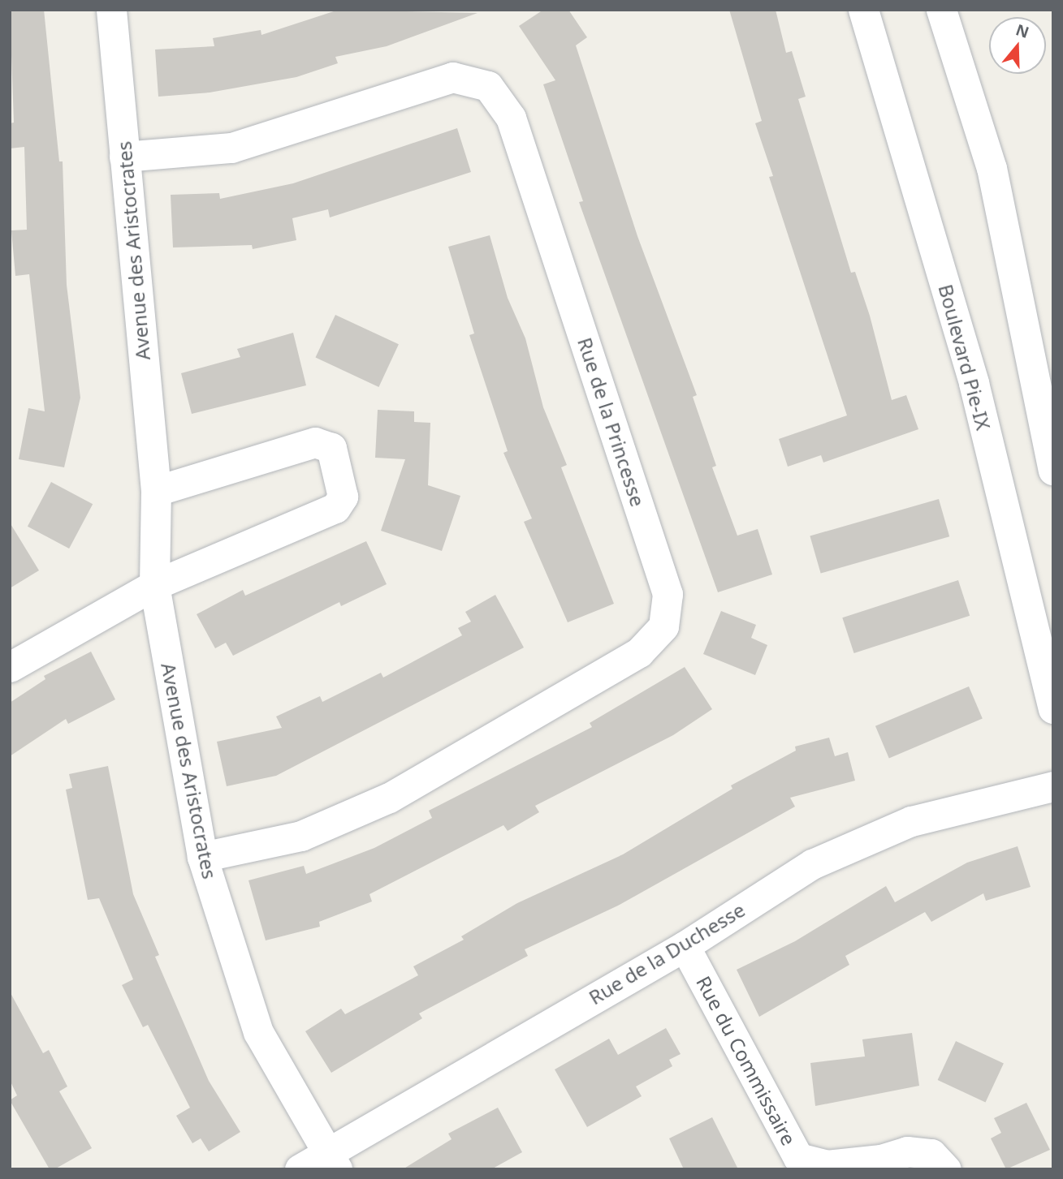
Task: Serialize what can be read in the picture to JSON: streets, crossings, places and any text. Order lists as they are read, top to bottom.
{
  "streets": {
    "street": [
      "Avenue des Aristocrates",
      "Boulevard Pie-IX",
      "Rue de la Princesse",
      "Rue de la Duchesse",
      "Rue du Commissaire"
    ]
  },
  "crossings": [
    ["Avenue des Aristocrates", "Rue de la Princesse"],
    ["Avenue des Aristocrates", "Rue de la Duchesse"],
    ["Rue de la Duchesse", "Rue du Commissaire"]
  ],
  "north": "top"
}
